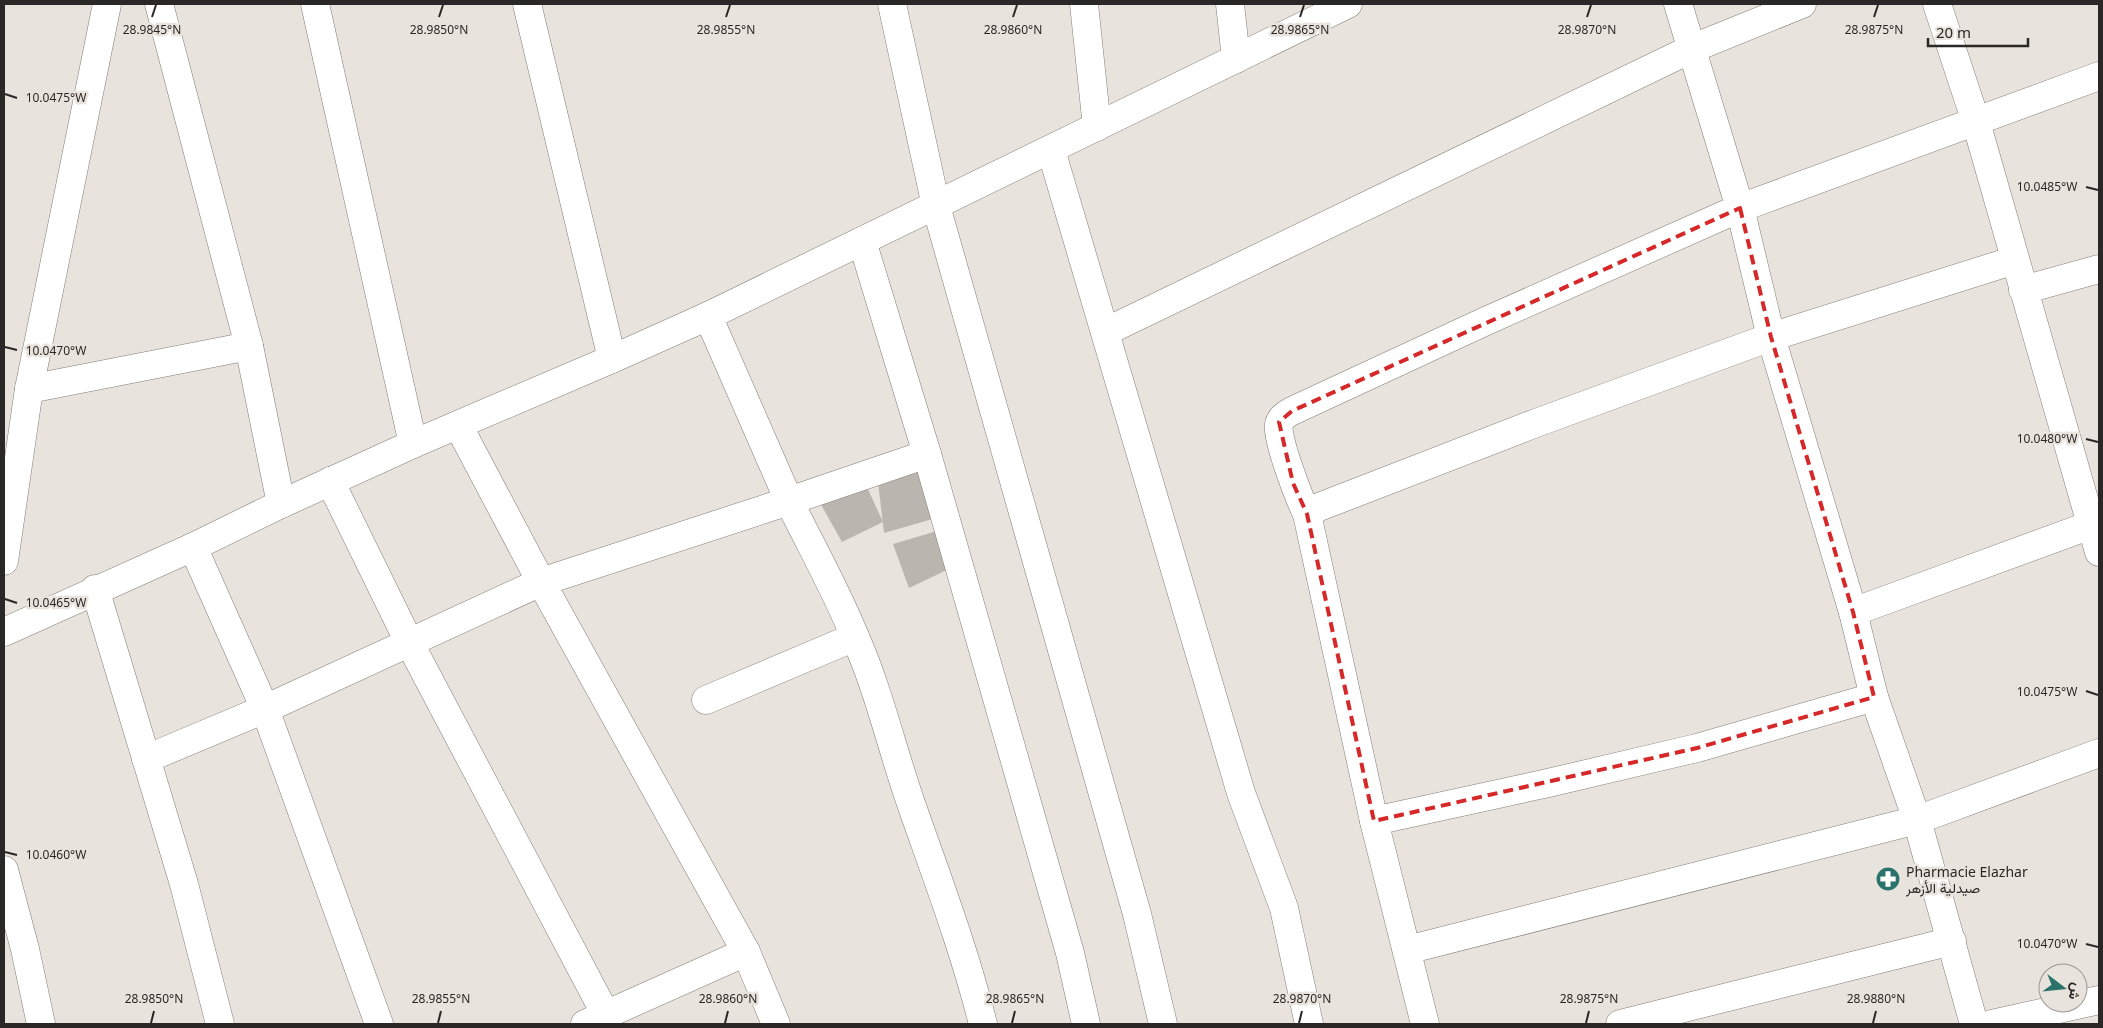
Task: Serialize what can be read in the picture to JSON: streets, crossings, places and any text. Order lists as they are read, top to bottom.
{
  "places": {
    "pharmacy": ["Pharmacie Elazhar صيدلية الأزهر"]
  },
  "scale_bar": "20 m",
  "north": "right",
  "coordinates": [
    "28.9845°N",
    "28.9850°N",
    "28.9855°N",
    "28.9860°N",
    "28.9865°N",
    "28.9870°N",
    "28.9875°N",
    "10.0475°W",
    "10.0485°W",
    "10.0470°W",
    "10.0480°W",
    "10.0465°W",
    "10.0460°W",
    "28.9880°N"
  ]
}
